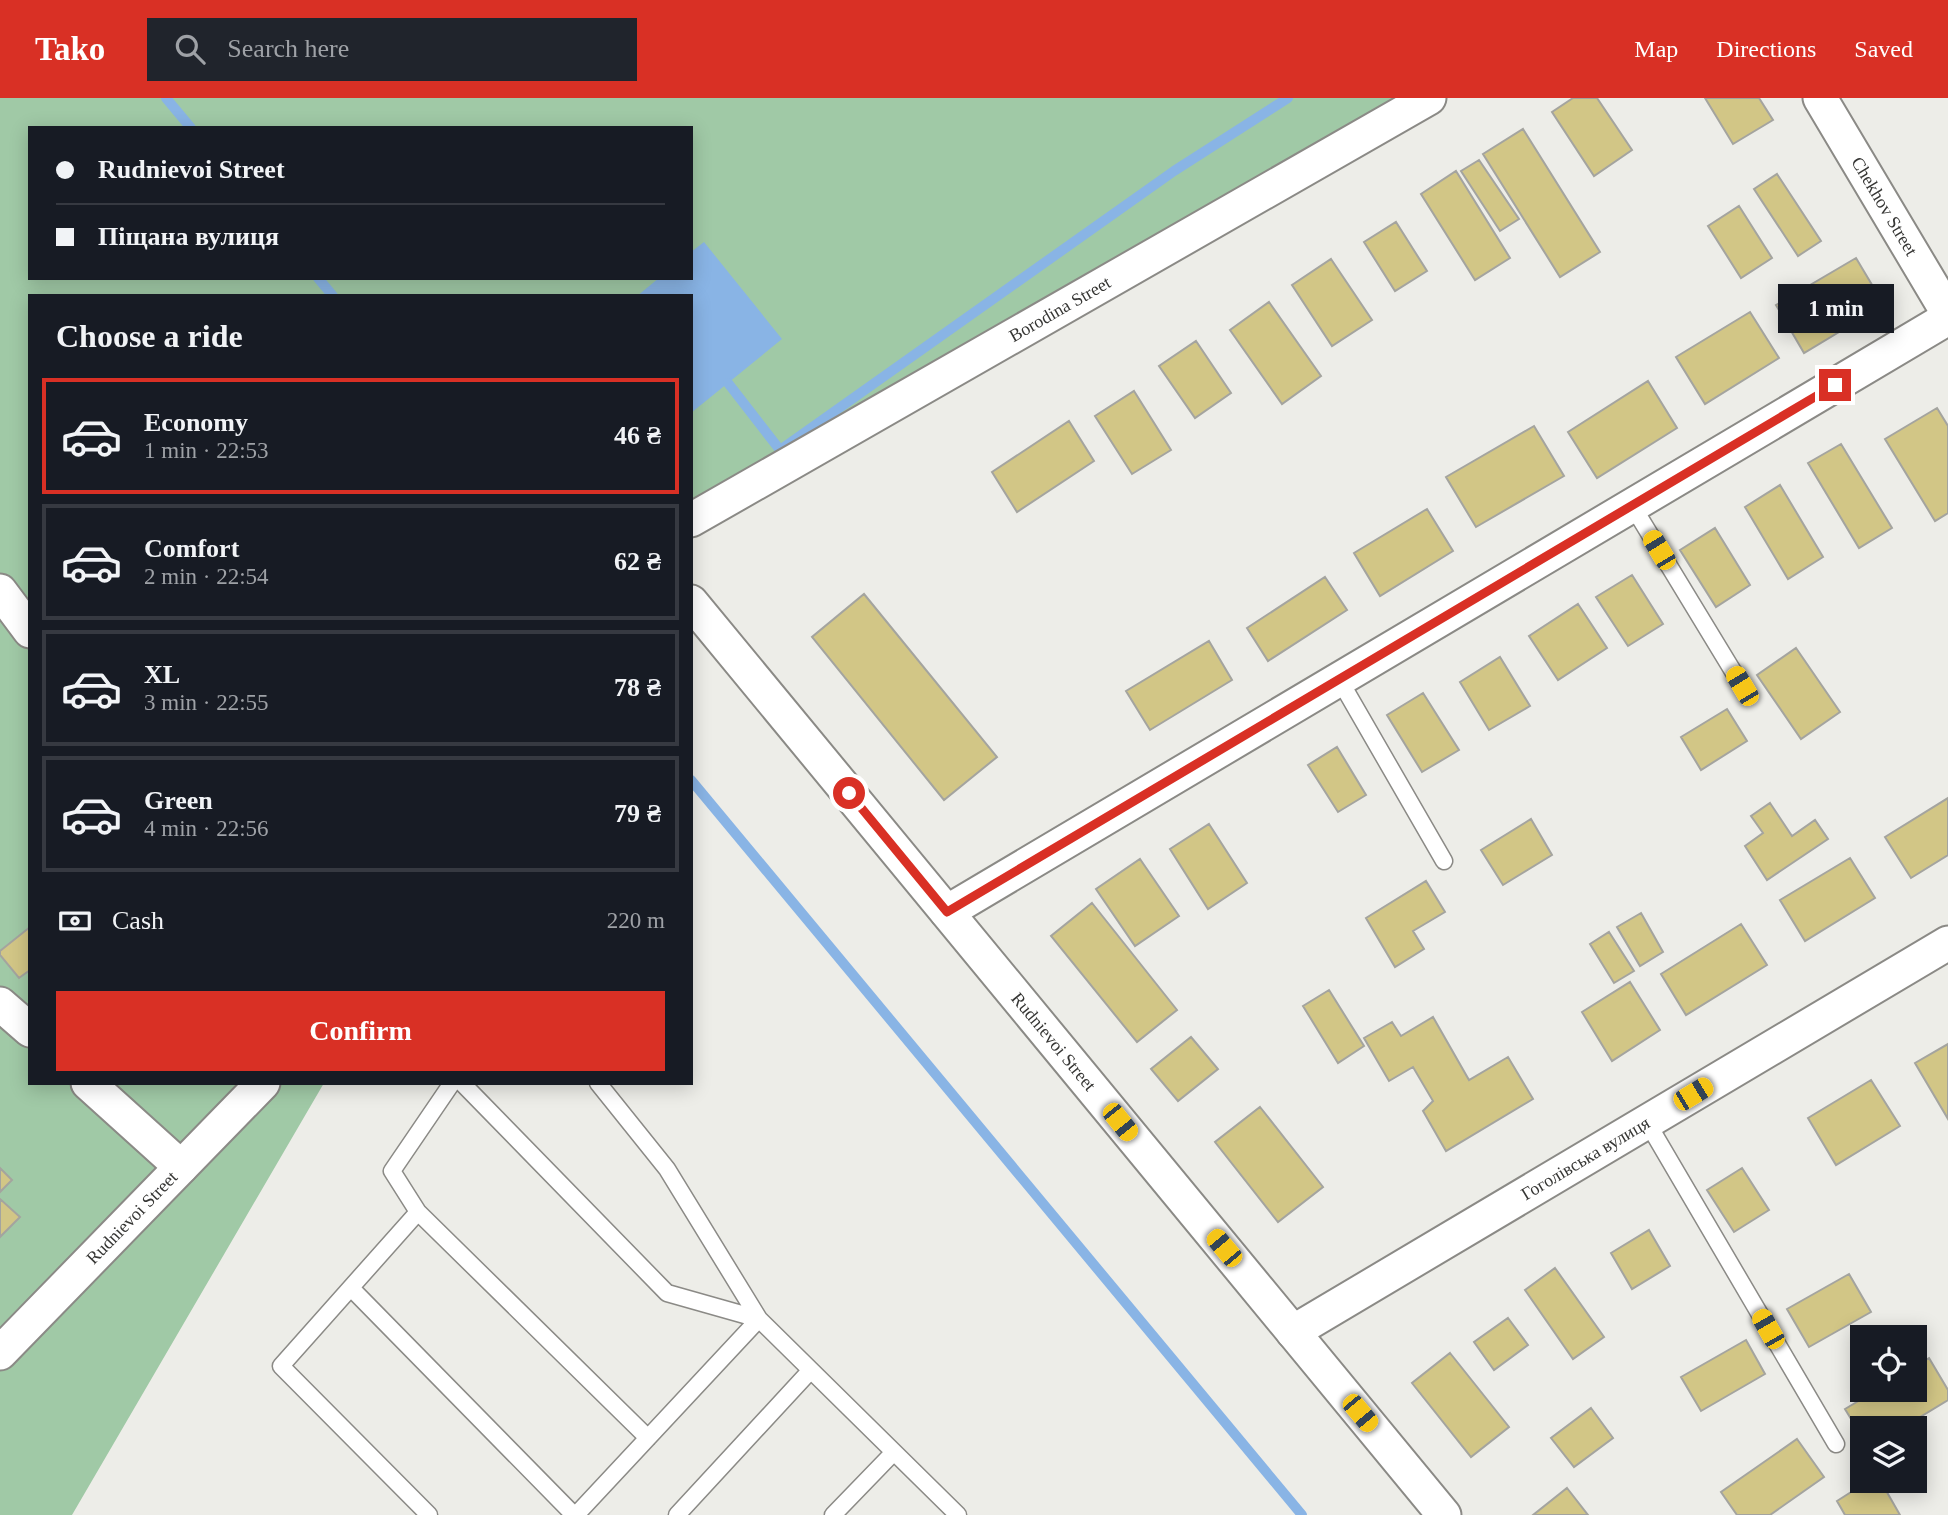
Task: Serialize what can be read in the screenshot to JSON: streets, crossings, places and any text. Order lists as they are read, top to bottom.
{
  "streets": {
    "street": [
      "Chekhov Street",
      "Borodina Street",
      "Rudnievoi Street",
      "Гоголівська вулиця"
    ]
  },
  "crossings": [
    ["Rudnievoi Street", "Гоголівська вулиця"]
  ],
  "page": {
    "header": "Tako",
    "search": "Search here",
    "nav": ["Map", "Directions", "Saved"],
    "banner": ["Rudnievoi Street", "Піщана вулиця"],
    "bubble": "1 min",
    "heading": "Choose a ride",
    "list": [
      {
        "name": "Economy",
        "note": "1 min · 22:53",
        "value": "46 ₴"
      },
      {
        "name": "Comfort",
        "note": "2 min · 22:54",
        "value": "62 ₴"
      },
      {
        "name": "XL",
        "note": "3 min · 22:55",
        "value": "78 ₴"
      },
      {
        "name": "Green",
        "note": "4 min · 22:56",
        "value": "79 ₴"
      }
    ],
    "pay": ["Cash", "220 m"],
    "buttons": "Confirm"
  }
}
